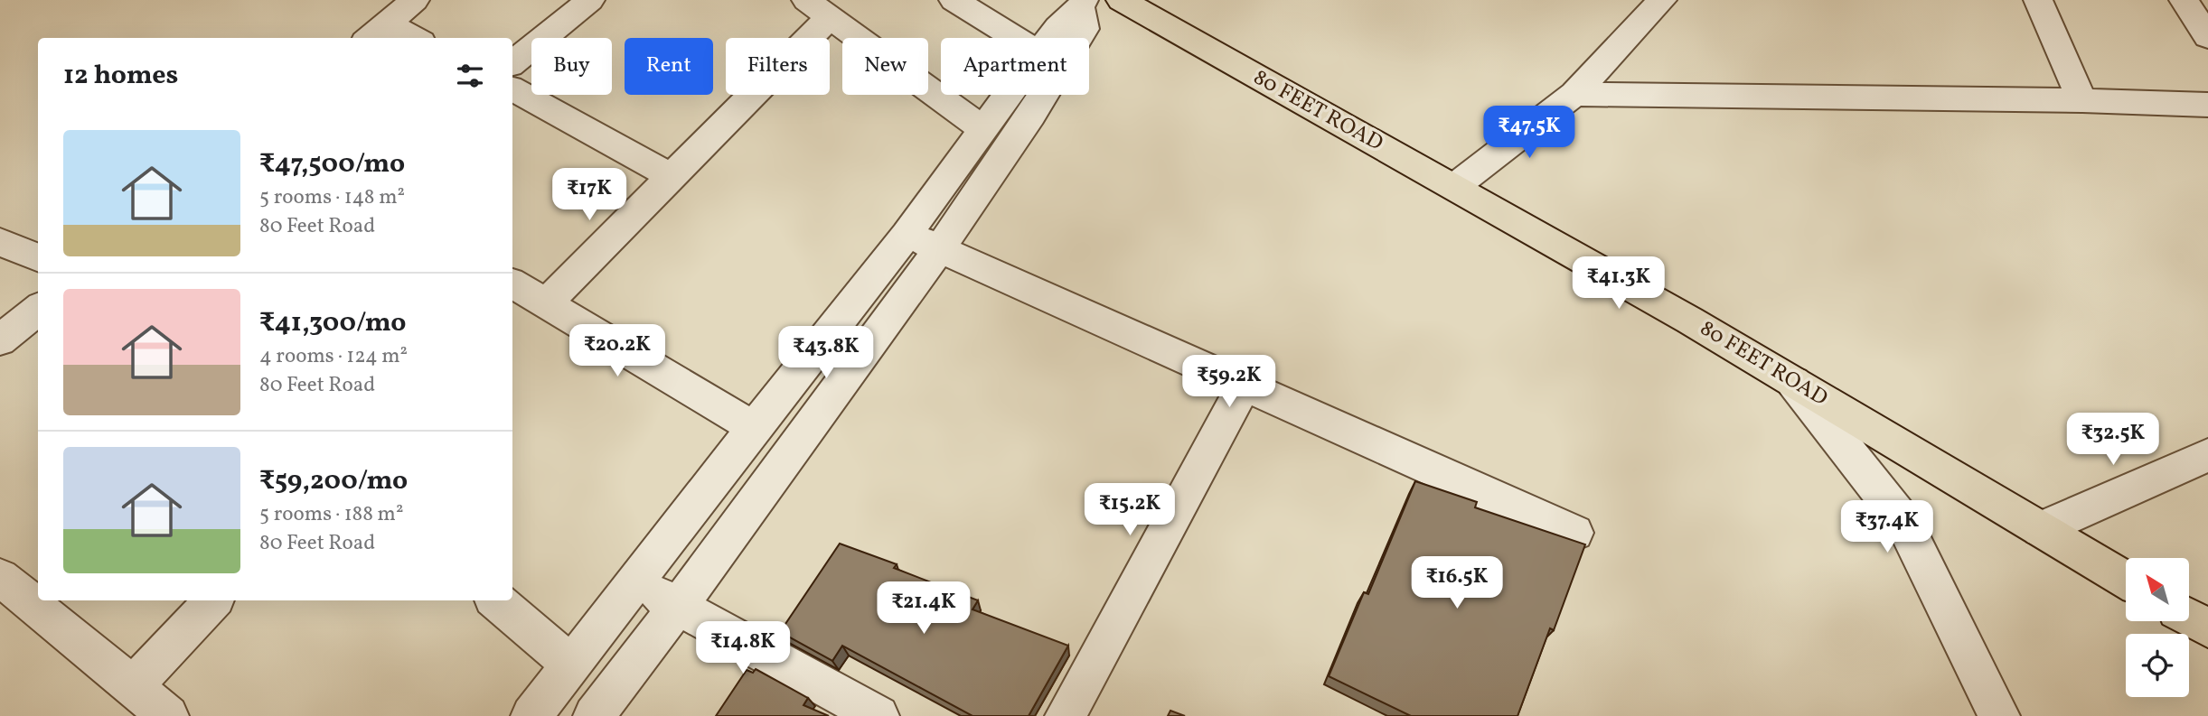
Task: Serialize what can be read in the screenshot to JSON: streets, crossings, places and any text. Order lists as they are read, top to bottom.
{
  "streets": {
    "main road": ["80 FEET ROAD"]
  },
  "north": "top left",
  "page": {
    "chip": [
      "Buy",
      "Rent",
      "Filters",
      "New",
      "Apartment"
    ],
    "heading": "12 homes",
    "price": [
      "₹47.5K",
      "₹17K",
      "₹41.3K",
      "₹20.2K",
      "₹43.8K",
      "₹59.2K",
      "₹32.5K",
      "₹15.2K",
      "₹37.4K",
      "₹16.5K",
      "₹21.4K",
      "₹14.8K"
    ],
    "list": [
      {
        "name": "₹47,500/mo",
        "note": "5 rooms · 148 m² · 80 Feet Road"
      },
      {
        "name": "₹41,300/mo",
        "note": "4 rooms · 124 m² · 80 Feet Road"
      },
      {
        "name": "₹59,200/mo",
        "note": "5 rooms · 188 m² · 80 Feet Road"
      }
    ]
  }
}
